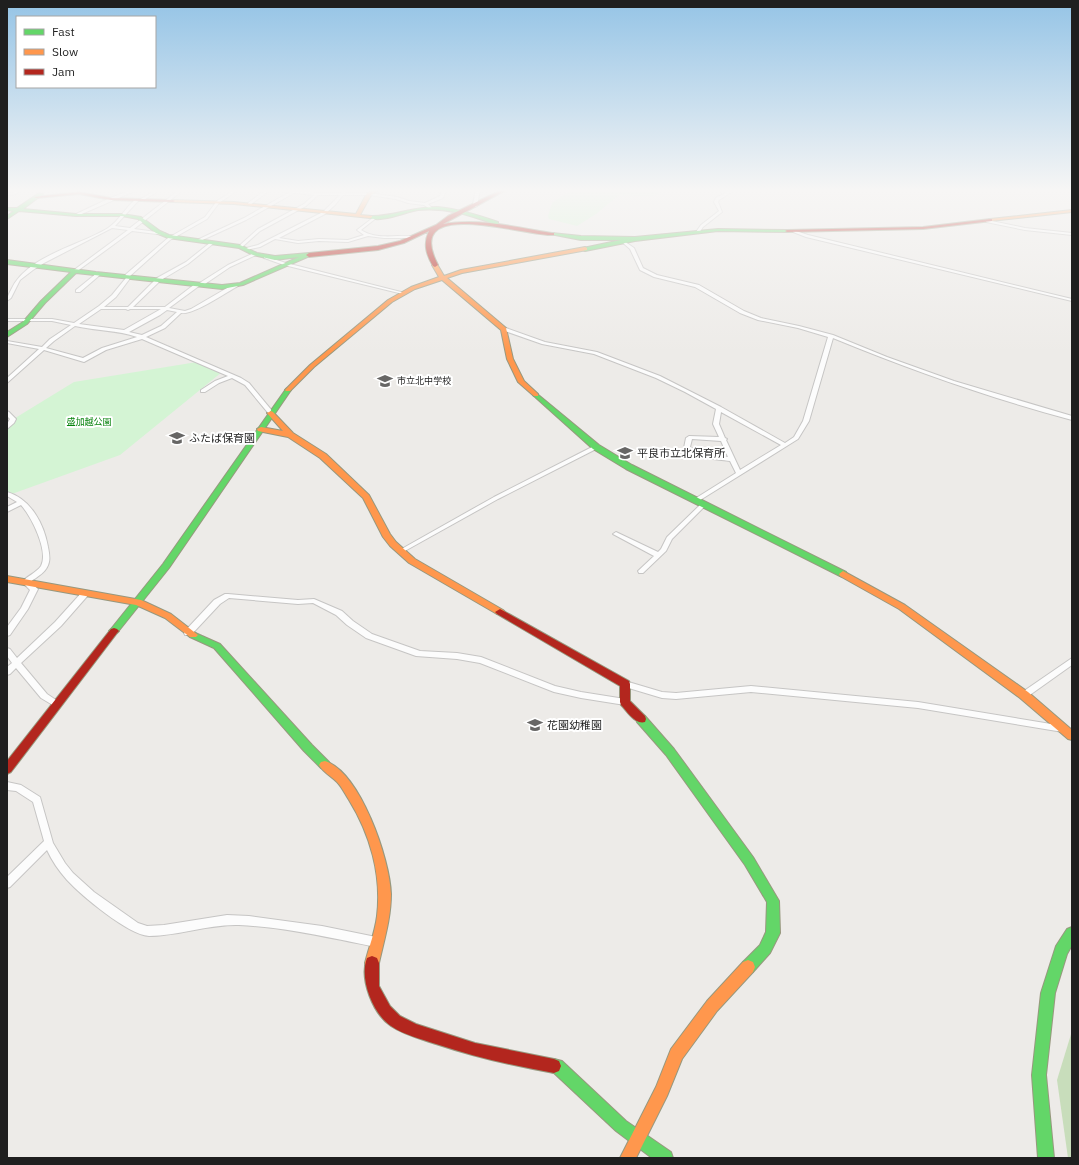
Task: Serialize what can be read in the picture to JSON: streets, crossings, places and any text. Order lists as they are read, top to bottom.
{
  "parks": ["盛加越公園"],
  "places": {
    "school or university": [
      "市立北中学校",
      "ふたば保育園",
      "平良市立北保育所",
      "花園幼稚園"
    ]
  },
  "legend": ["Fast", "Slow", "Jam"]
}
